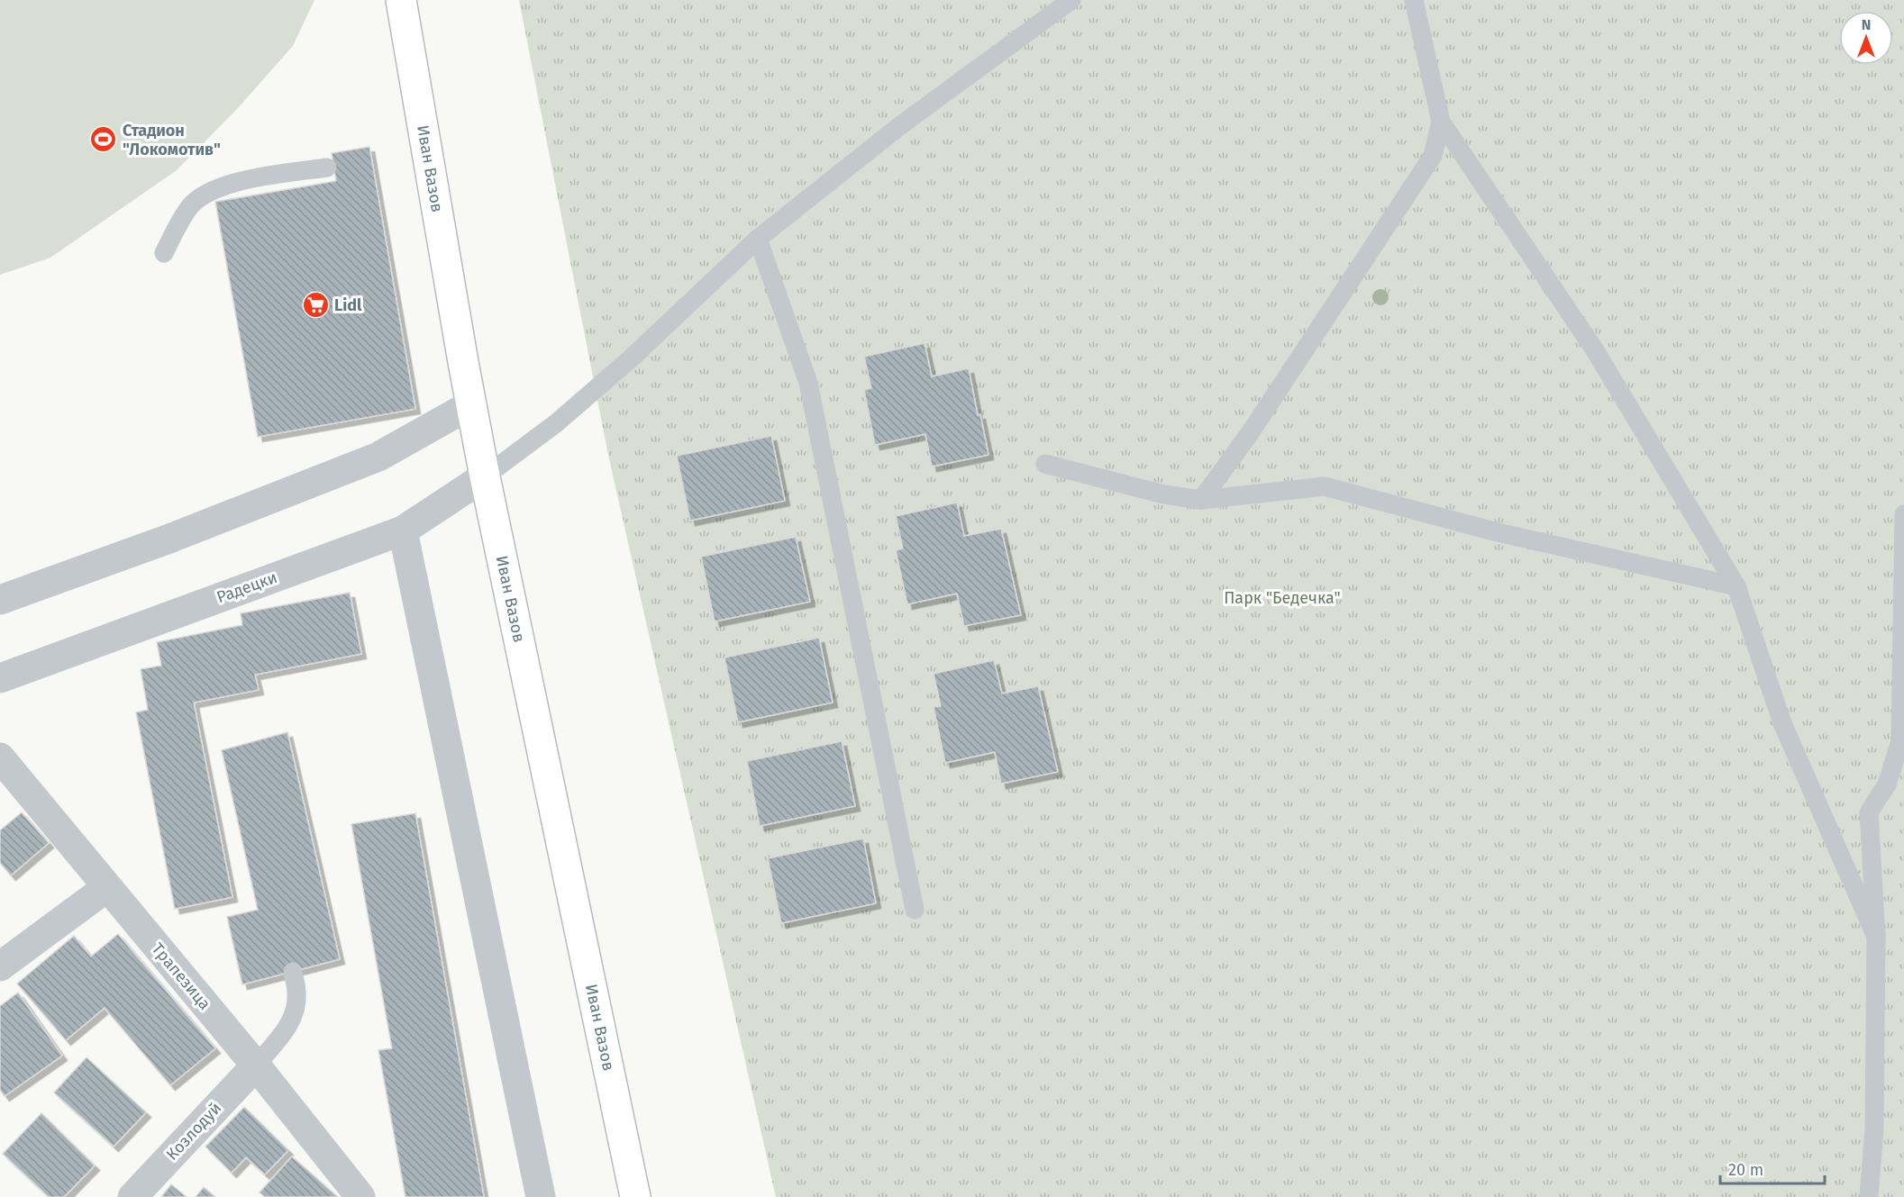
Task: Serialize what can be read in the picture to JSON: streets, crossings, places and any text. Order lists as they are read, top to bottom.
{
  "streets": {
    "main road": ["Иван Вазов"],
    "street": ["Радецки", "Трапезица", "Козлодуй"]
  },
  "crossings": [
    ["Иван Вазов", "Радецки"],
    ["Трапезица", "Козлодуй"]
  ],
  "parks": ["Парк \"Бедечка\""],
  "places": {
    "sports": ["Стадион \"Локомотив\""],
    "supermarket": ["Lidl"]
  },
  "scale_bar": "20 m",
  "north": "top"
}
